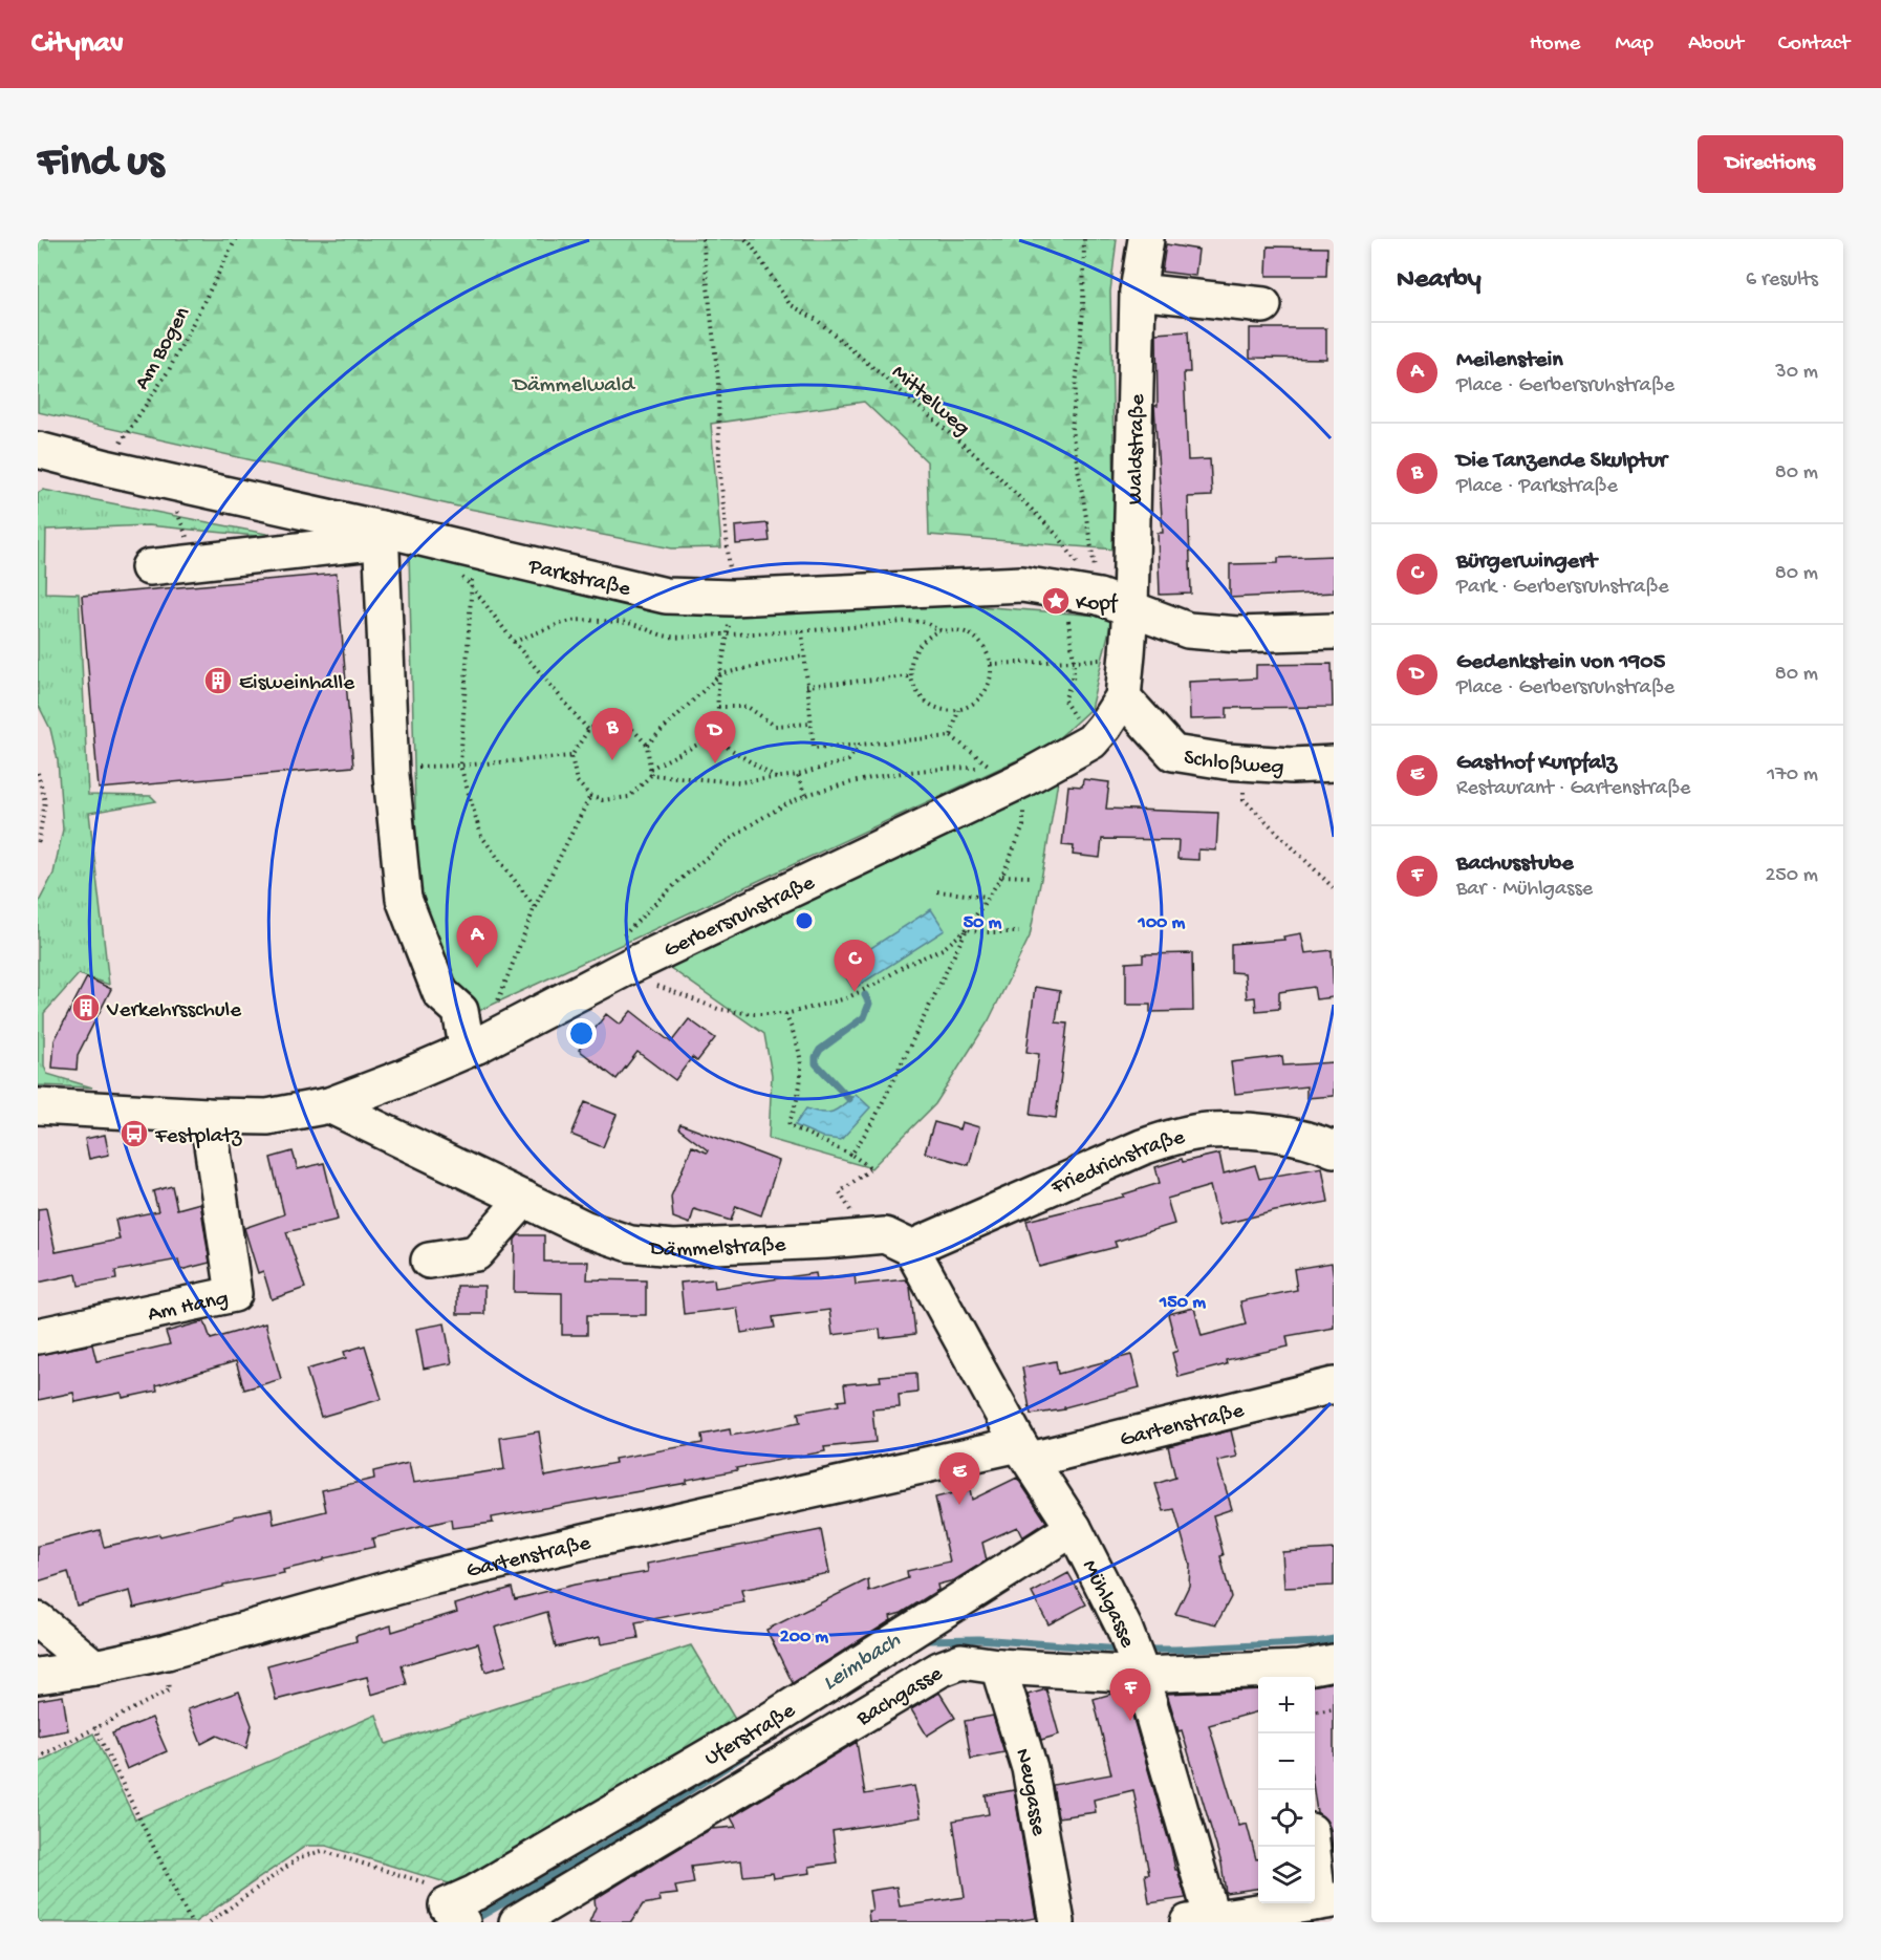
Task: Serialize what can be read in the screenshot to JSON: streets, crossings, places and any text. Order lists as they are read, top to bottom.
{
  "streets": {
    "street": [
      "Waldstraße",
      "Parkstraße",
      "Schloßweg",
      "Gerbersruhstraße",
      "Friedrichstraße",
      "Dämmelstraße",
      "Am Hang",
      "Gartenstraße",
      "Mühlgasse",
      "Bachgasse",
      "Uferstraße",
      "Neugasse"
    ],
    "path": ["Am Bogen", "Mittelweg"]
  },
  "crossings": [
    ["Am Bogen", "Parkstraße"],
    ["Mittelweg", "Parkstraße"],
    ["Waldstraße", "Parkstraße"],
    ["Waldstraße", "Gerbersruhstraße"],
    ["Parkstraße", "Gerbersruhstraße"],
    ["Schloßweg", "Gerbersruhstraße"],
    ["Gerbersruhstraße", "Dämmelstraße"],
    ["Gerbersruhstraße", "Am Hang"],
    ["Friedrichstraße", "Dämmelstraße"],
    ["Gartenstraße", "Mühlgasse"],
    ["Mühlgasse", "Bachgasse"],
    ["Mühlgasse", "Uferstraße"],
    ["Bachgasse", "Neugasse"]
  ],
  "water": ["Leimbach"],
  "parks": ["Dämmelwald"],
  "places": {
    "place": ["Kopf"],
    "building": ["Eisweinhalle", "Verkehrsschule"],
    "bus stop": ["Festplatz"]
  },
  "page": {
    "header": "Citynav",
    "nav": [
      "Home",
      "Map",
      "About",
      "Contact"
    ],
    "buttons": "Directions",
    "title": "Find us",
    "heading": ["Nearby", "6 results"],
    "list": [
      {
        "mark": "A",
        "name": "Meilenstein",
        "note": "Place · Gerbersruhstraße",
        "value": "30 m"
      },
      {
        "mark": "B",
        "name": "Die Tanzende Skulptur",
        "note": "Place · Parkstraße",
        "value": "80 m"
      },
      {
        "mark": "C",
        "name": "Bürgerwingert",
        "note": "Park · Gerbersruhstraße",
        "value": "80 m"
      },
      {
        "mark": "D",
        "name": "Gedenkstein von 1905",
        "note": "Place · Gerbersruhstraße",
        "value": "80 m"
      },
      {
        "mark": "E",
        "name": "Gasthof Kurpfalz",
        "note": "Restaurant · Gartenstraße",
        "value": "170 m"
      },
      {
        "mark": "F",
        "name": "Bachusstube",
        "note": "Bar · Mühlgasse",
        "value": "250 m"
      }
    ],
    "pins": [
      "B",
      "D",
      "A",
      "C",
      "E",
      "F"
    ],
    "map_buttons": ["+", "−"]
  },
  "rings": [
    "50 m",
    "100 m",
    "150 m",
    "200 m"
  ]
}
